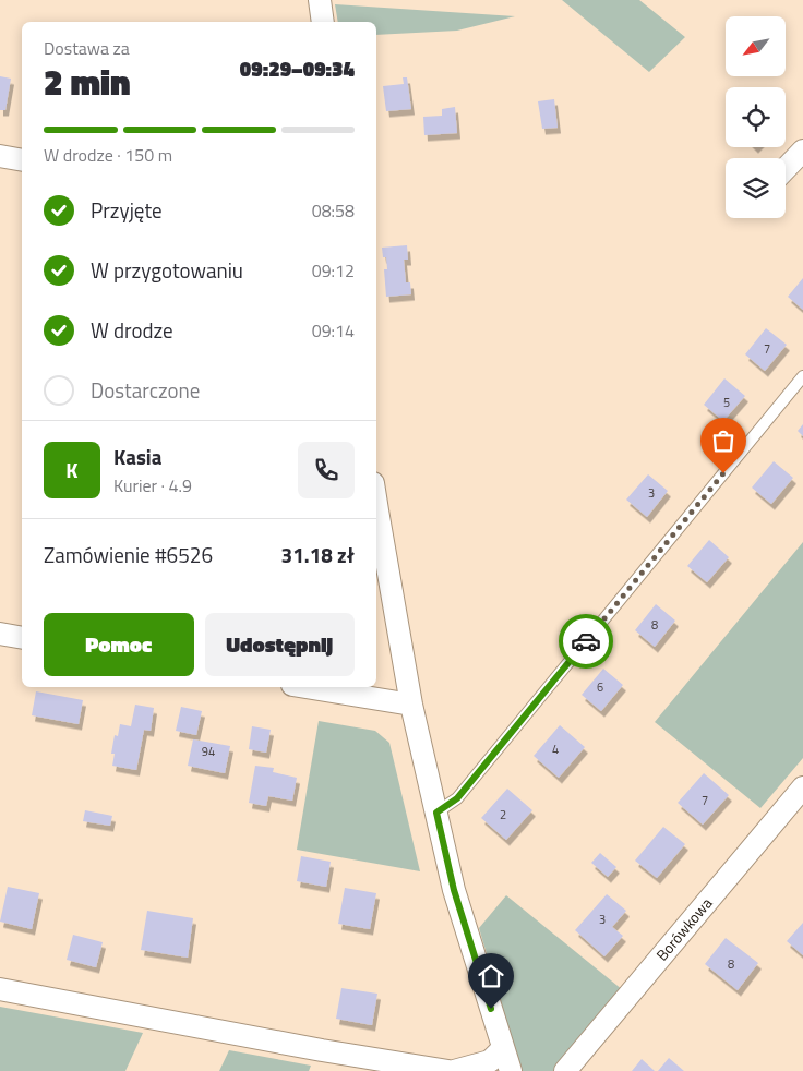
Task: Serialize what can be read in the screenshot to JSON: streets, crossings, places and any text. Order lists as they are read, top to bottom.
{
  "streets": {
    "street": ["Borówkowa"]
  },
  "house_numbers": [
    "7",
    "5",
    "3",
    "8",
    "6",
    "4",
    "94",
    "7",
    "2",
    "3",
    "8"
  ],
  "north": "bottom left",
  "page": {
    "heading": ["2 min", "Dostawa za", "09:29–09:34"],
    "panel": [
      "Kasia",
      "Kurier · 4.9",
      "Zamówienie #6526",
      "31.18 zł"
    ],
    "bar": "W drodze · 150 m",
    "list": [
      ["Przyjęte", "08:58"],
      ["W przygotowaniu", "09:12"],
      ["W drodze", "09:14"],
      "Dostarczone"
    ],
    "round": "K",
    "buttons": ["Pomoc", "Udostępnij"]
  }
}
